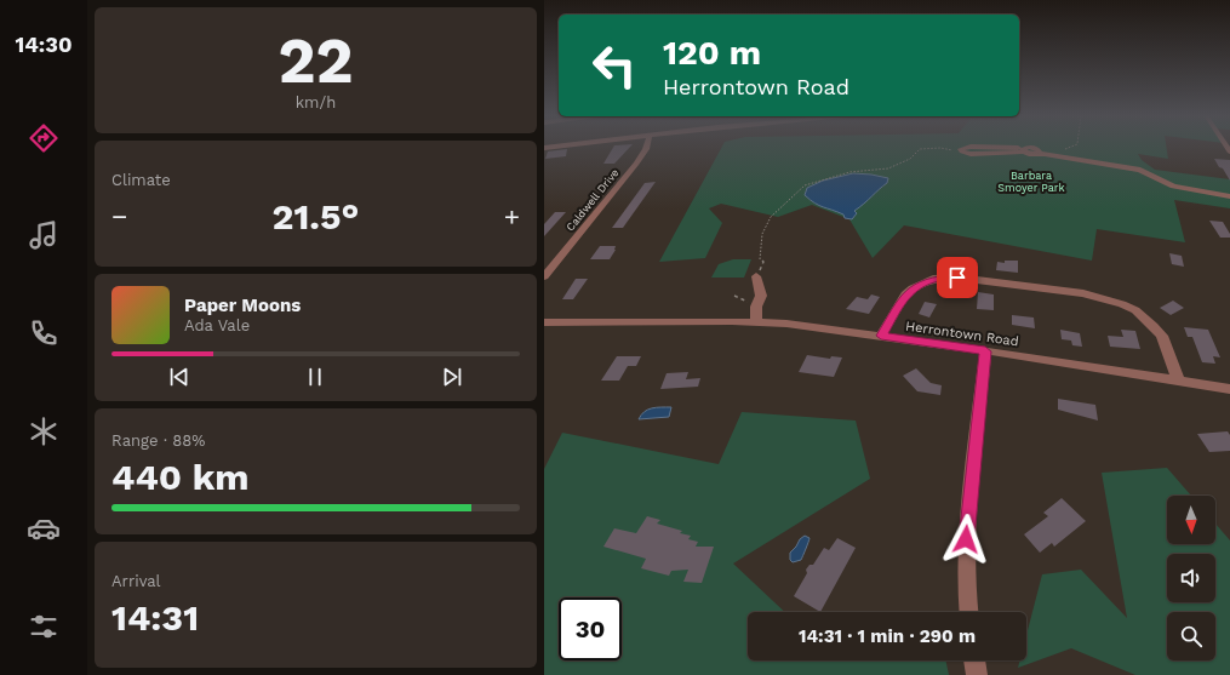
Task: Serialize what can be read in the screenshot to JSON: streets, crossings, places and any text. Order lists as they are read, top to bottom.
{
  "streets": {
    "street": ["Caldwell Drive", "Herrontown Road"]
  },
  "parks": ["Barbara Smoyer Park"],
  "north": "bottom",
  "page": {
    "tabs": "14:30",
    "tile": [
      ["22", "km/h"],
      "Climate",
      ["Range · 88%", "440 km"],
      ["Arrival", "14:31"]
    ],
    "turn": ["120 m", "Herrontown Road"],
    "heat": ["−", "21.5°", "+"],
    "song": ["Paper Moons", "Ada Vale"],
    "limit": "30",
    "trip": "14:31 · 1 min · 290 m"
  }
}
